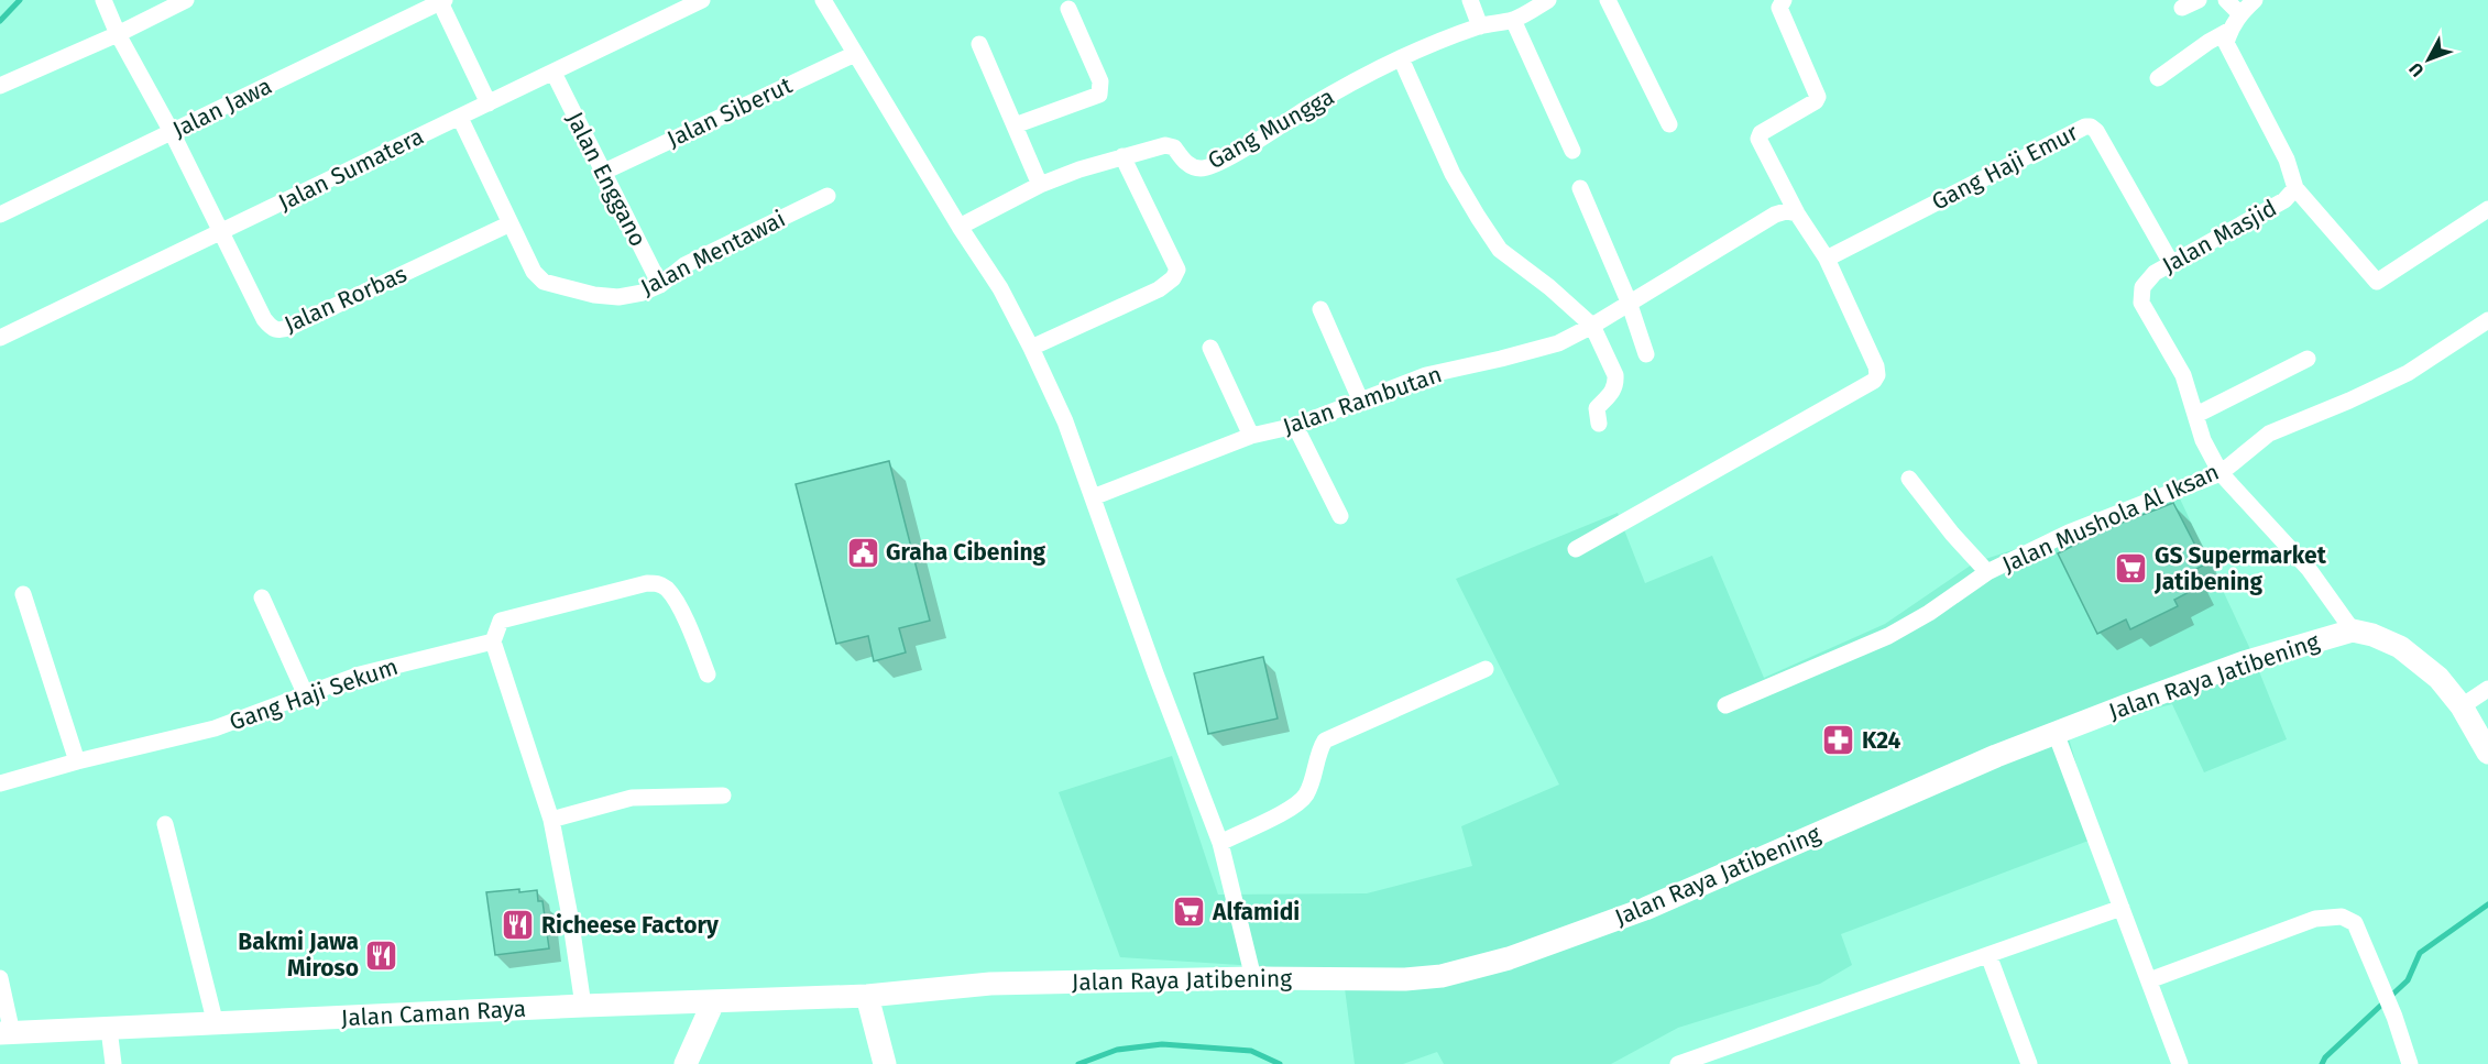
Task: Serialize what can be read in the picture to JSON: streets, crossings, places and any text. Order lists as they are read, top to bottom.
{
  "streets": {
    "main road": ["Jalan Raya Jatibening", "Jalan Caman Raya"],
    "street": [
      "Jalan Jawa",
      "Jalan Siberut",
      "Gang Mungga",
      "Gang Haji Emur",
      "Jalan Sumatera",
      "Jalan Enggano",
      "Jalan Masjid",
      "Jalan Mentawai",
      "Jalan Rorbas",
      "Jalan Rambutan",
      "Jalan Mushola Al Iksan",
      "Gang Haji Sekum"
    ]
  },
  "crossings": [
    ["Jalan Jawa", "Jalan Rorbas"],
    ["Jalan Siberut", "Jalan Enggano"],
    ["Gang Haji Emur", "Jalan Masjid"],
    ["Jalan Sumatera", "Jalan Enggano"],
    ["Jalan Sumatera", "Jalan Mentawai"],
    ["Jalan Sumatera", "Jalan Rorbas"],
    ["Jalan Enggano", "Jalan Mentawai"],
    ["Jalan Masjid", "Jalan Mushola Al Iksan"],
    ["Jalan Masjid", "Jalan Raya Jatibening"],
    ["Jalan Mentawai", "Jalan Rorbas"],
    ["Jalan Raya Jatibening", "Jalan Caman Raya"]
  ],
  "places": {
    "public building": ["Graha Cibening"],
    "supermarket": ["GS Supermarket Jatibening", "Alfamidi"],
    "pharmacy": ["K24"],
    "restaurant": ["Richeese Factory", "Bakmi Jawa Miroso"]
  },
  "north": "bottom left"
}
